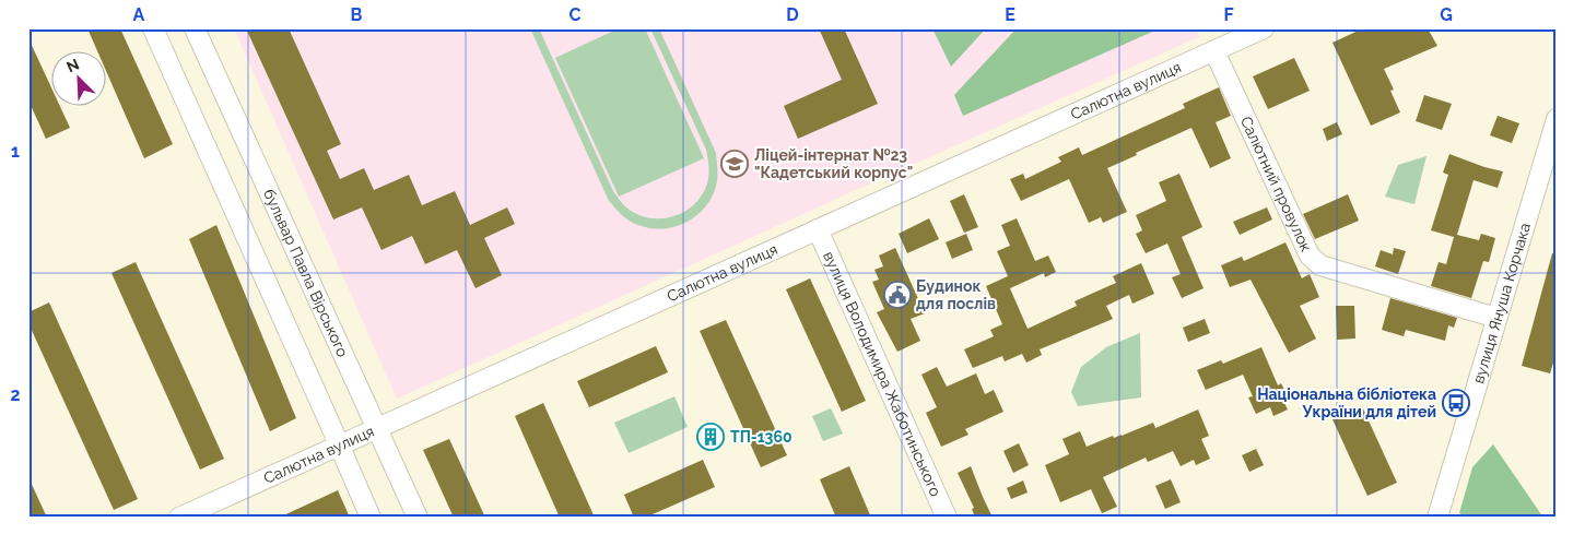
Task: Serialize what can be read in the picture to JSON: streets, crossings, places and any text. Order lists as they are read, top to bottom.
{
  "streets": {
    "street": [
      "Салютна вулиця",
      "Салютний провулок",
      "бульвар Павла Вірського",
      "вулиця Януша Корчака",
      "вулиця Володимира Жаботинського"
    ]
  },
  "crossings": [
    ["Салютна вулиця", "Салютний провулок"],
    ["Салютна вулиця", "бульвар Павла Вірського"],
    ["Салютна вулиця", "вулиця Володимира Жаботинського"],
    ["Салютний провулок", "вулиця Януша Корчака"]
  ],
  "places": {
    "school or university": ["Ліцей-інтернат №23 \"Кадетський корпус\""],
    "public building": ["Будинок для послів"],
    "bus stop": ["Національна бібліотека України для дітей"],
    "building": ["ТП-1360"]
  },
  "north": "top left",
  "grid": {
    "columns": [
      "A",
      "B",
      "C",
      "D",
      "E",
      "F",
      "G"
    ],
    "rows": ["1", "2"]
  }
}
